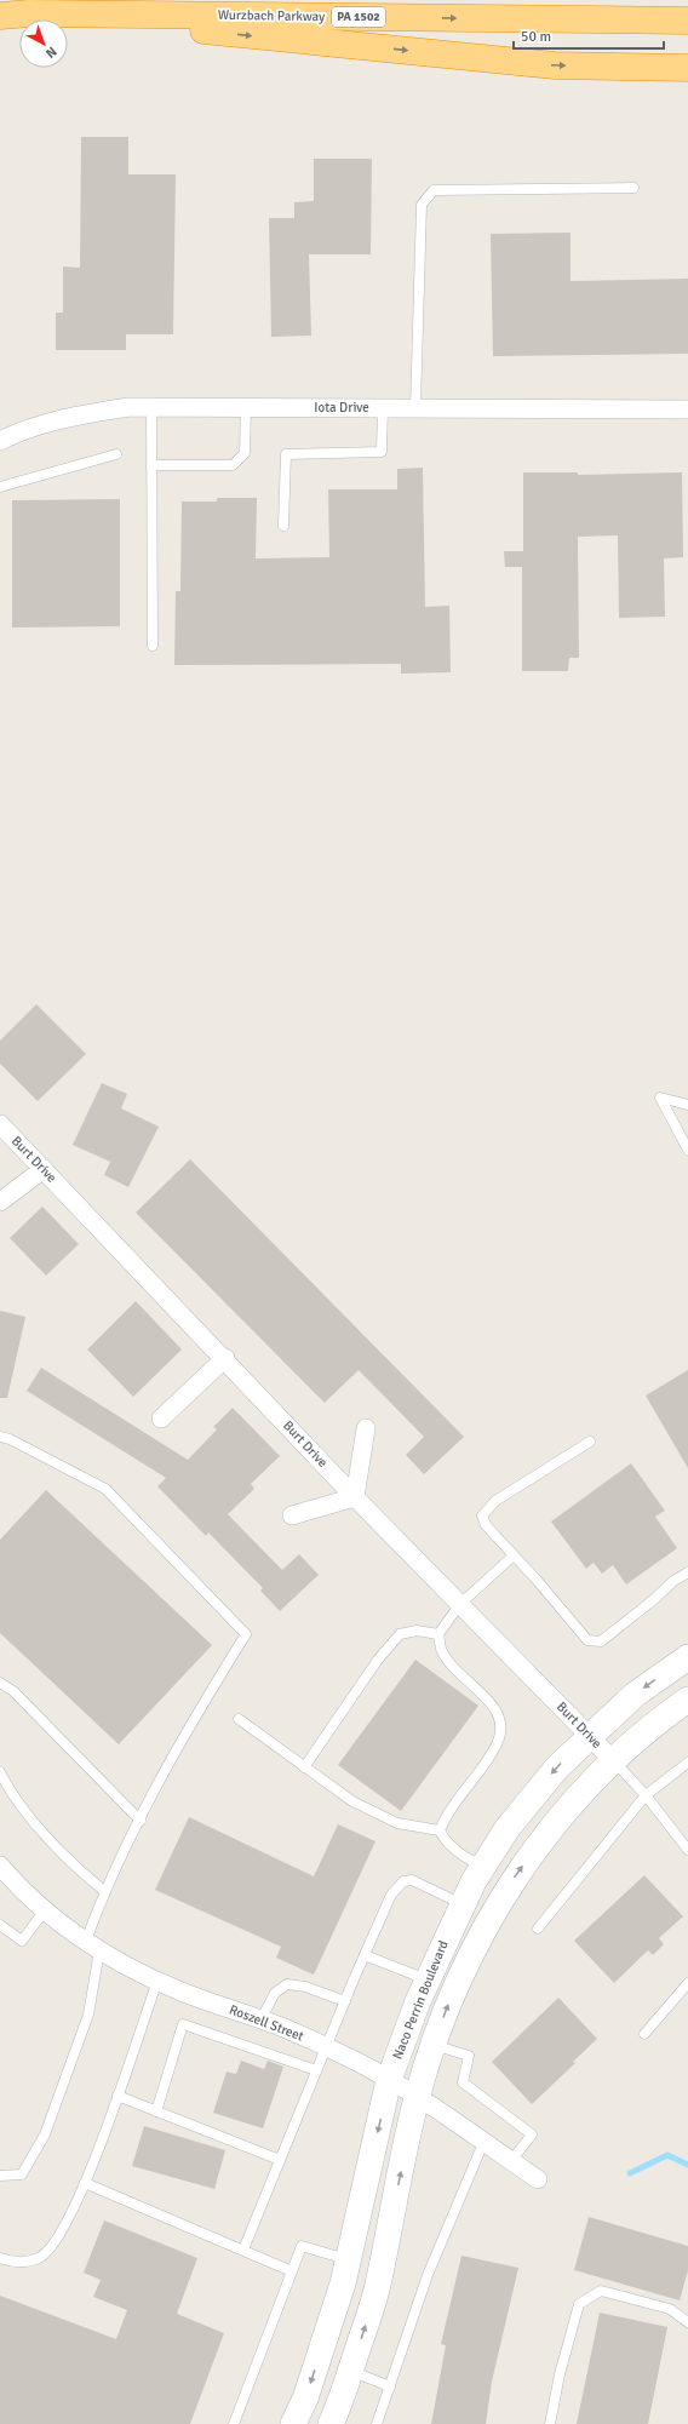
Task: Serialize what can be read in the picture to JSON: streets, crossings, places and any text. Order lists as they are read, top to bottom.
{
  "streets": {
    "highway": ["Wurzbach Parkway", "PA 1502"],
    "main road": ["Naco Perrin Boulevard"],
    "street": ["Iota Drive", "Burt Drive", "Roszell Street"]
  },
  "crossings": [
    ["Burt Drive", "Naco Perrin Boulevard"],
    ["Naco Perrin Boulevard", "Roszell Street"]
  ],
  "scale_bar": "50 m",
  "north": "bottom right"
}
